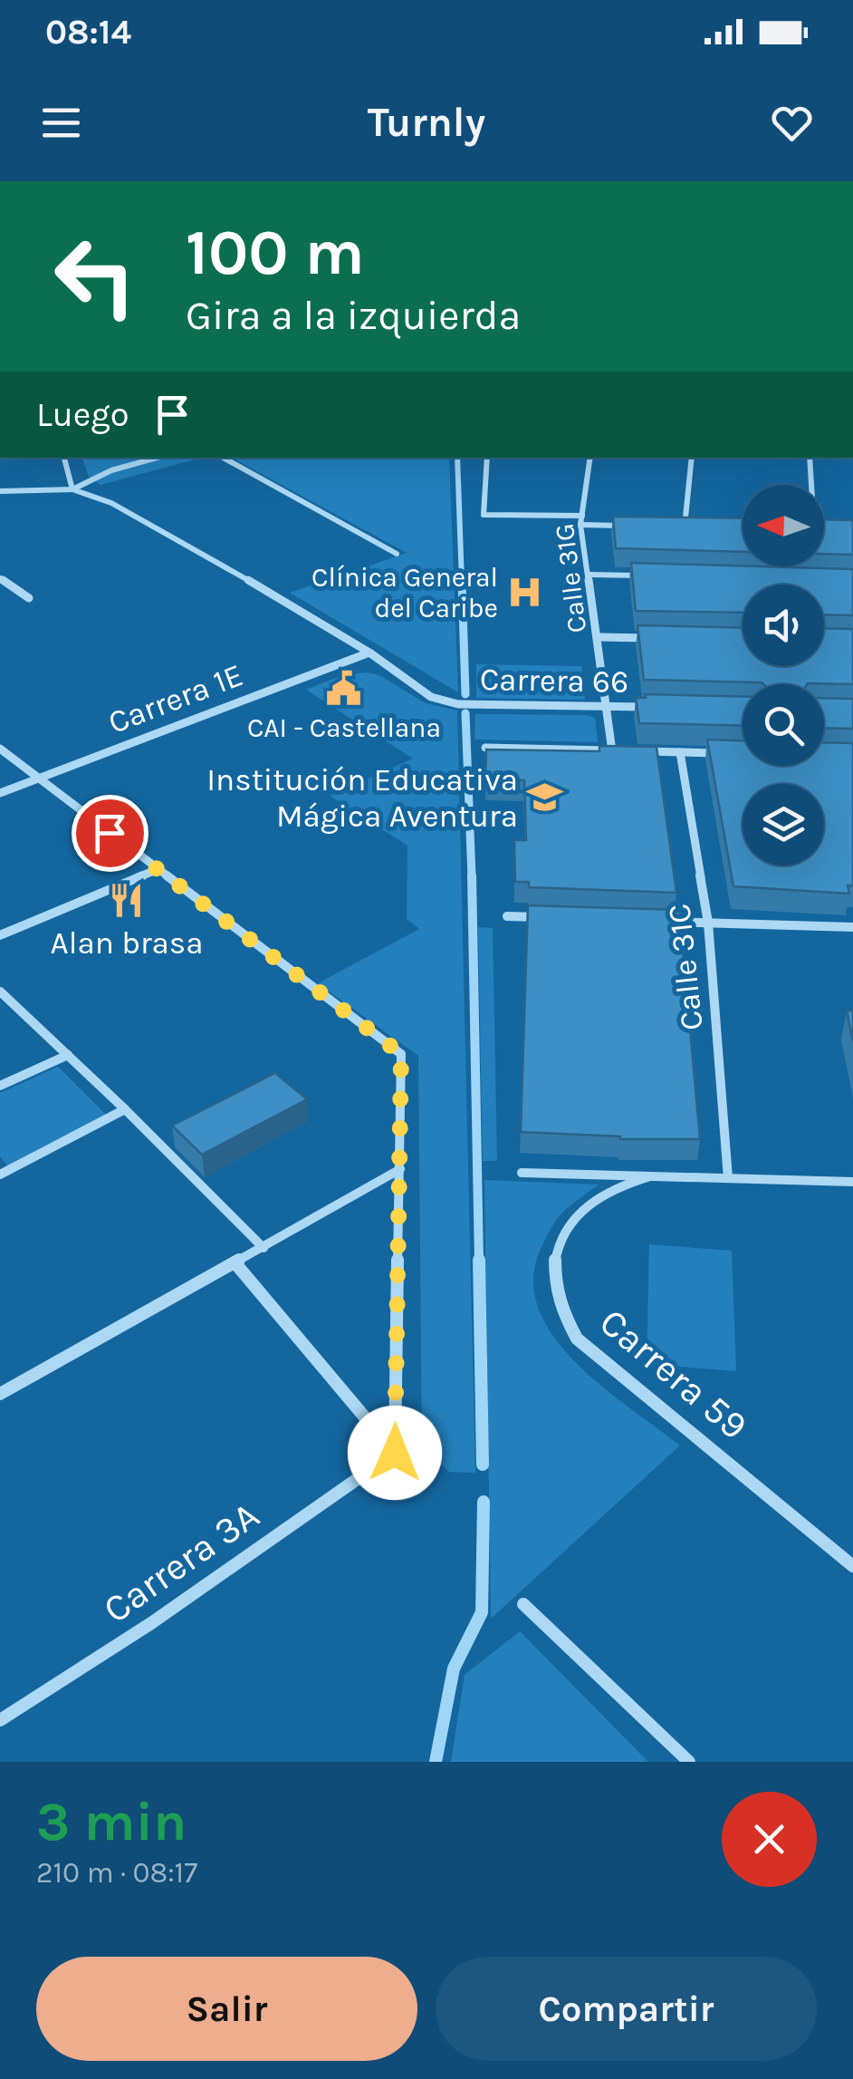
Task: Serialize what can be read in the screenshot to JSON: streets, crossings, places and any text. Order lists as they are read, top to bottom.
{
  "streets": {
    "street": [
      "Calle 31G",
      "Carrera 66",
      "Carrera 1E",
      "Calle 31C",
      "Carrera 59",
      "Carrera 3A"
    ]
  },
  "crossings": [
    ["Calle 31G", "Carrera 66"],
    ["Carrera 66", "Carrera 1E"]
  ],
  "places": {
    "hospital": ["Clínica General del Caribe"],
    "public building": ["CAI - Castellana"],
    "school or university": ["Institución Educativa Mágica Aventura"],
    "restaurant": ["Alan brasa"]
  },
  "north": "left",
  "page": {
    "status": "08:14",
    "header": "Turnly",
    "turn": ["100 m", "Gira a la izquierda"],
    "then": "Luego",
    "heading": ["3 min", "210 m · 08:17"],
    "buttons": ["Salir", "Compartir"]
  }
}
